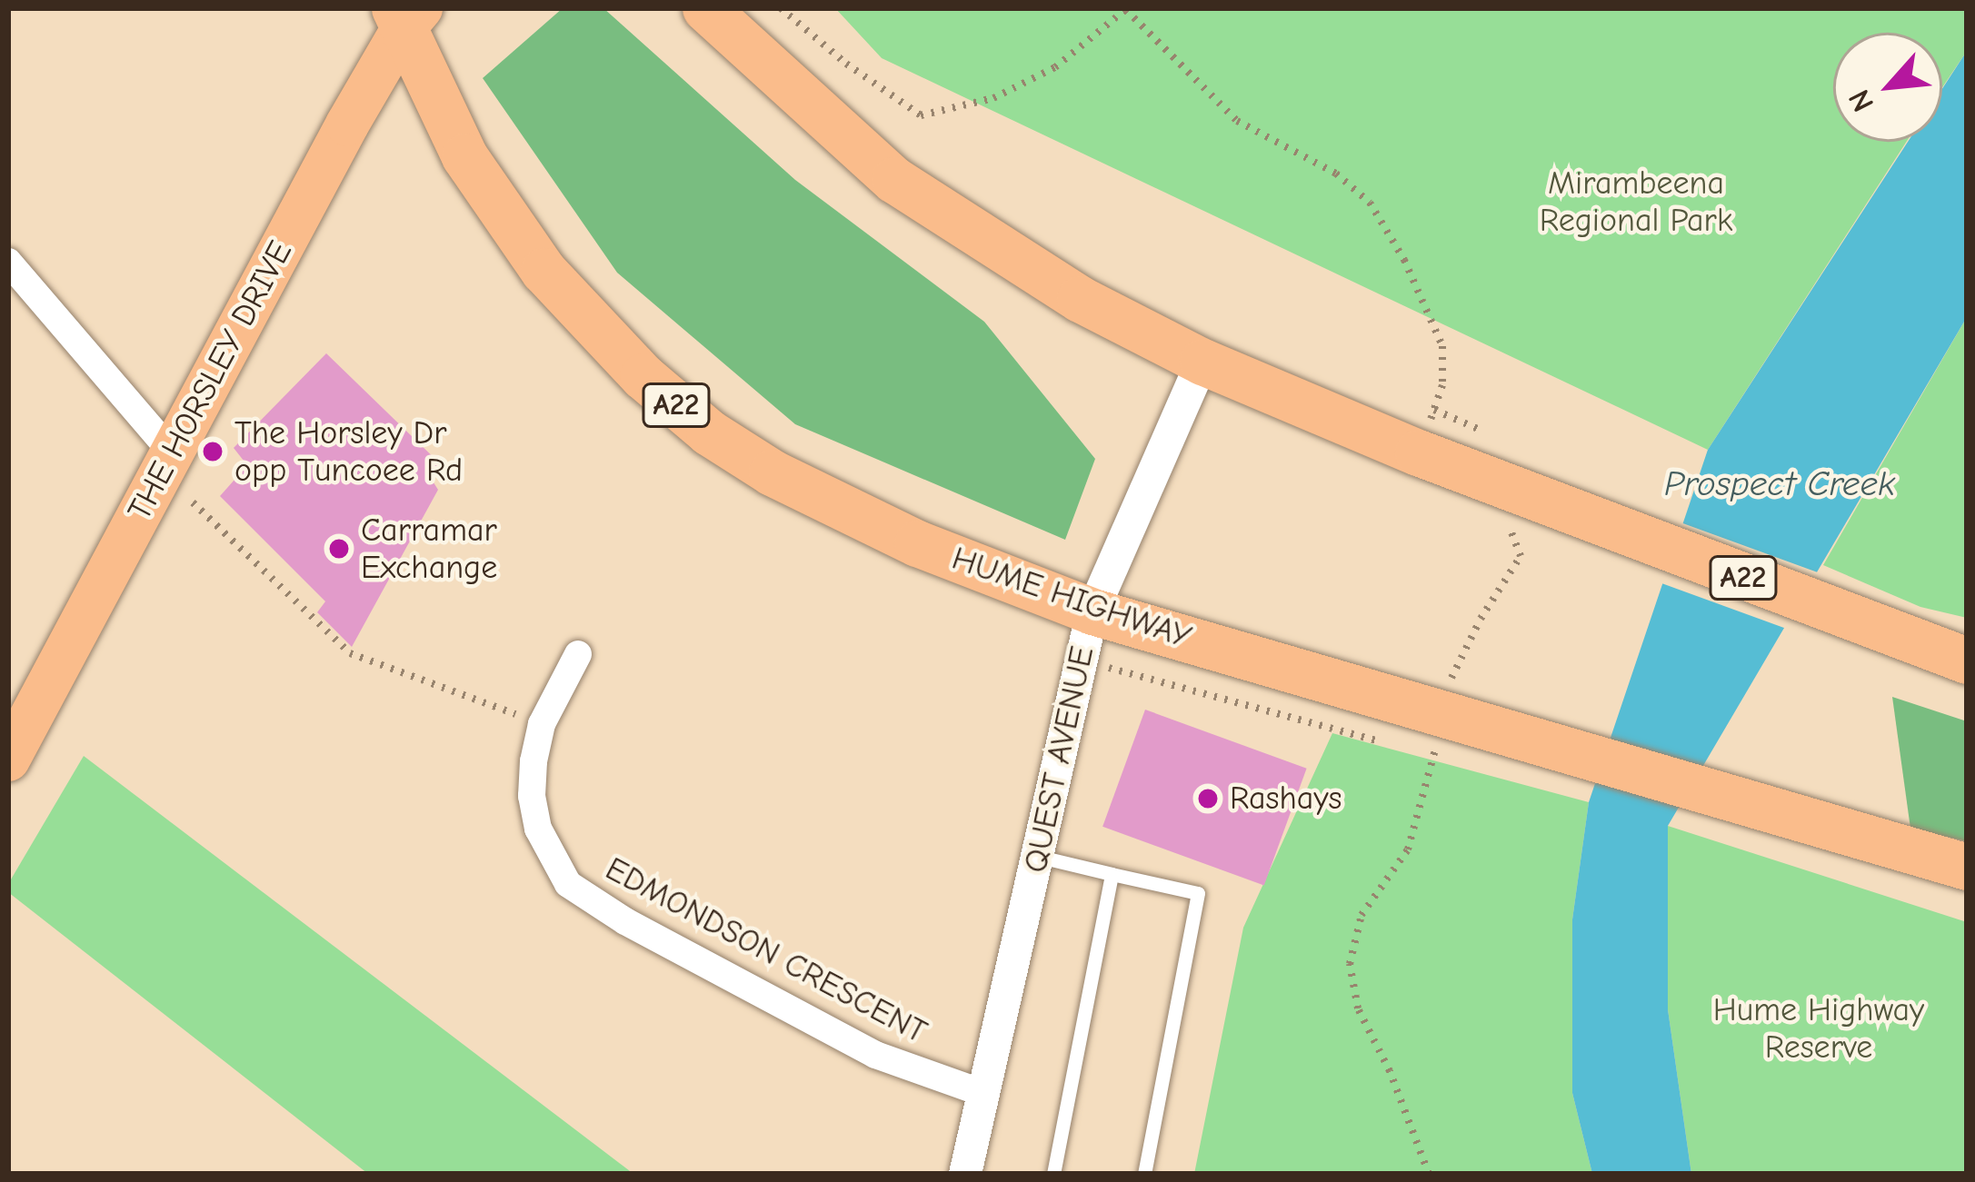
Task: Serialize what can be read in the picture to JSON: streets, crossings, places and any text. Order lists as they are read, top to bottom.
{
  "streets": {
    "highway": ["A22", "HUME HIGHWAY"],
    "main road": ["THE HORSLEY DRIVE"],
    "street": ["QUEST AVENUE", "EDMONDSON CRESCENT"]
  },
  "crossings": [
    ["THE HORSLEY DRIVE", "HUME HIGHWAY"],
    ["A22", "QUEST AVENUE"],
    ["HUME HIGHWAY", "QUEST AVENUE"],
    ["QUEST AVENUE", "EDMONDSON CRESCENT"]
  ],
  "water": ["Prospect Creek"],
  "parks": ["Mirambeena Regional Park", "Hume Highway Reserve"],
  "places": ["The Horsley Dr opp Tuncoee Rd", "Carramar Exchange", "Rashays"],
  "north": "bottom left"
}
